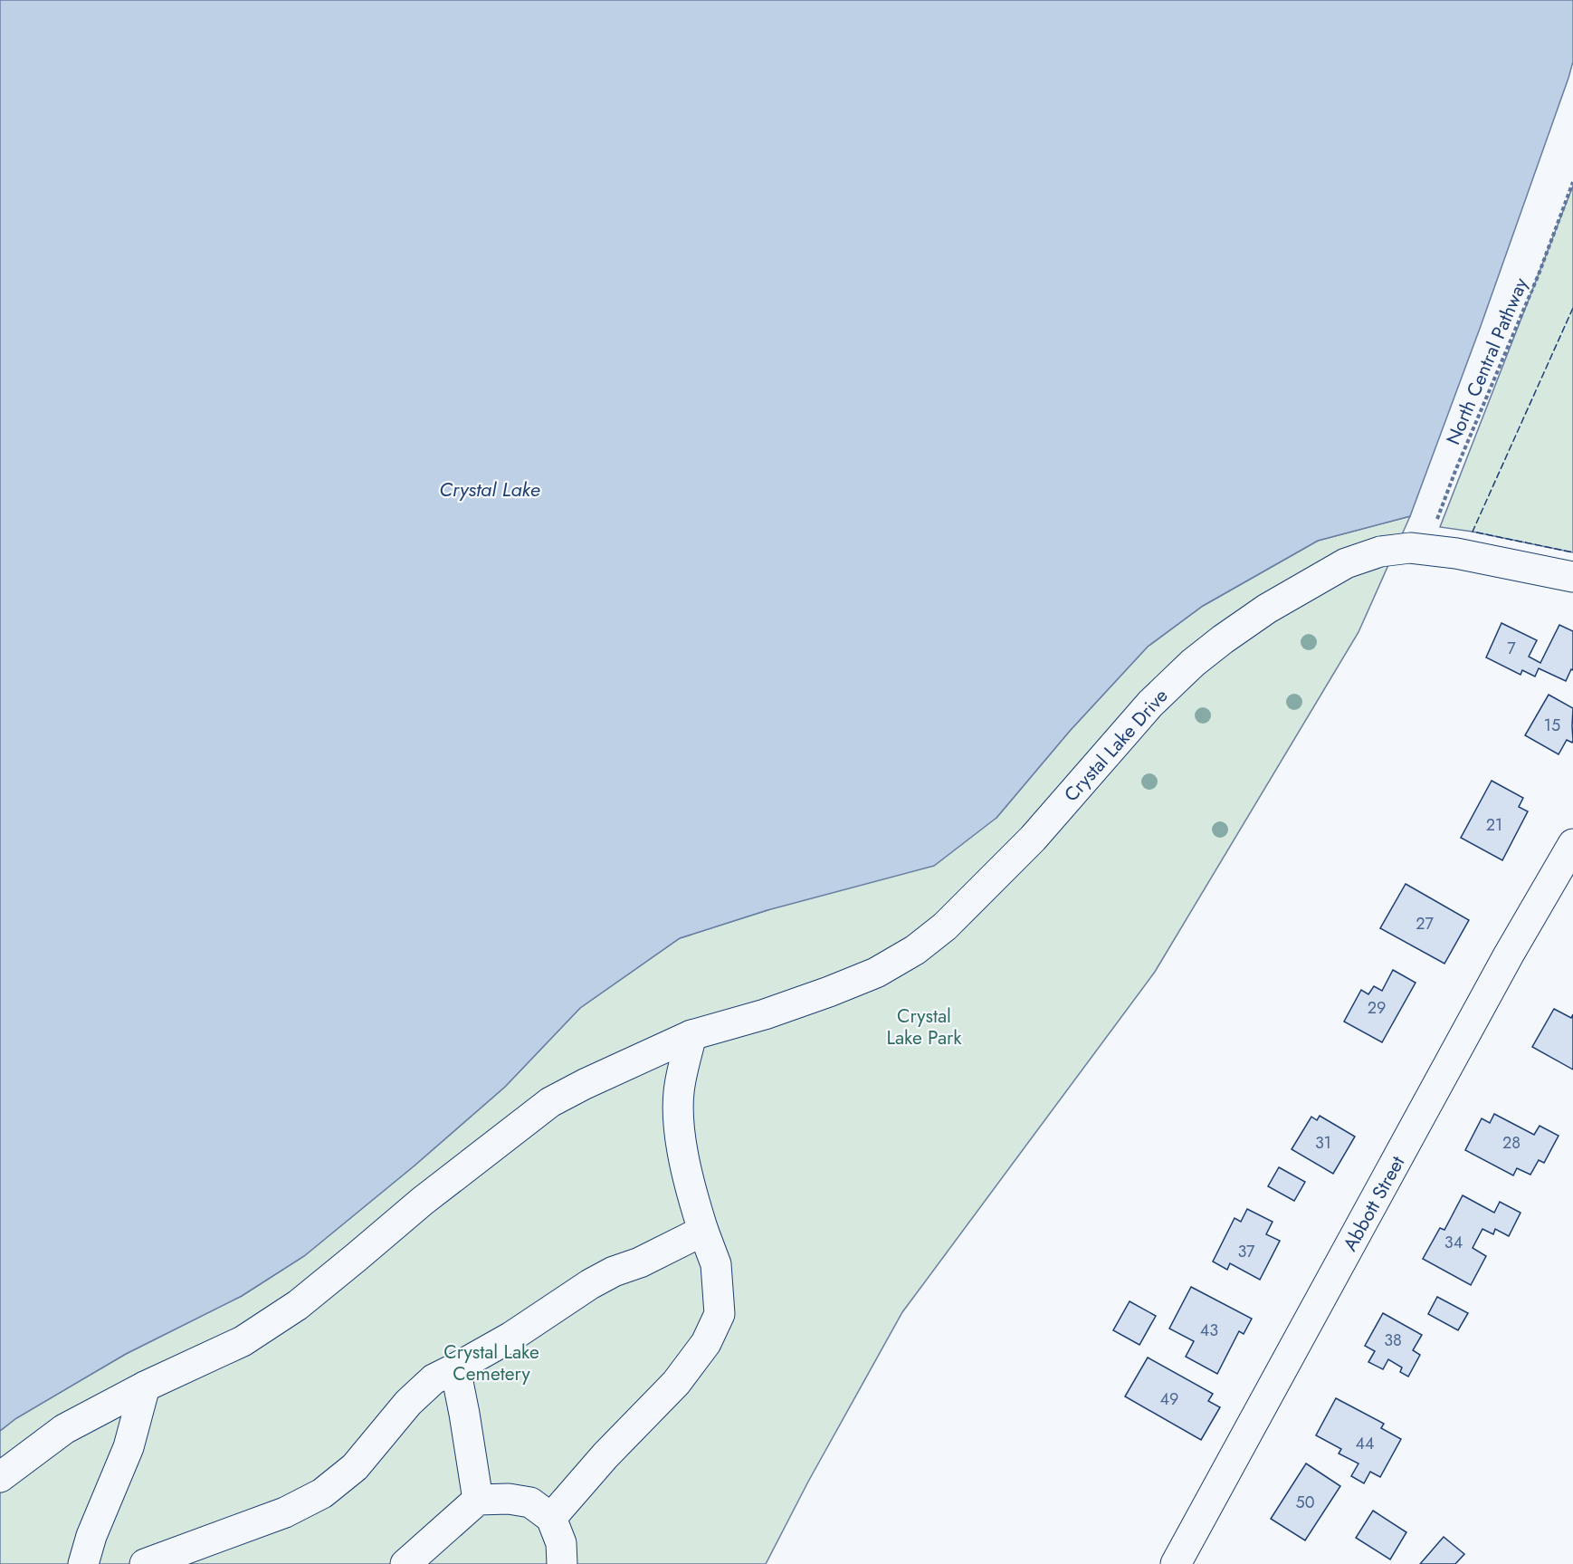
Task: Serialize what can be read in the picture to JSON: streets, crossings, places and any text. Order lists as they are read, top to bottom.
{
  "streets": {
    "street": ["Crystal Lake Drive", "Abbott Street"],
    "path": ["North Central Pathway"]
  },
  "crossings": [
    ["North Central Pathway", "Crystal Lake Drive"]
  ],
  "water": ["Crystal Lake"],
  "parks": ["Crystal Lake Park", "Crystal Lake Cemetery"],
  "house_numbers": [
    "7",
    "15",
    "21",
    "27",
    "29",
    "31",
    "28",
    "34",
    "37",
    "43",
    "38",
    "49",
    "44",
    "50"
  ]
}
